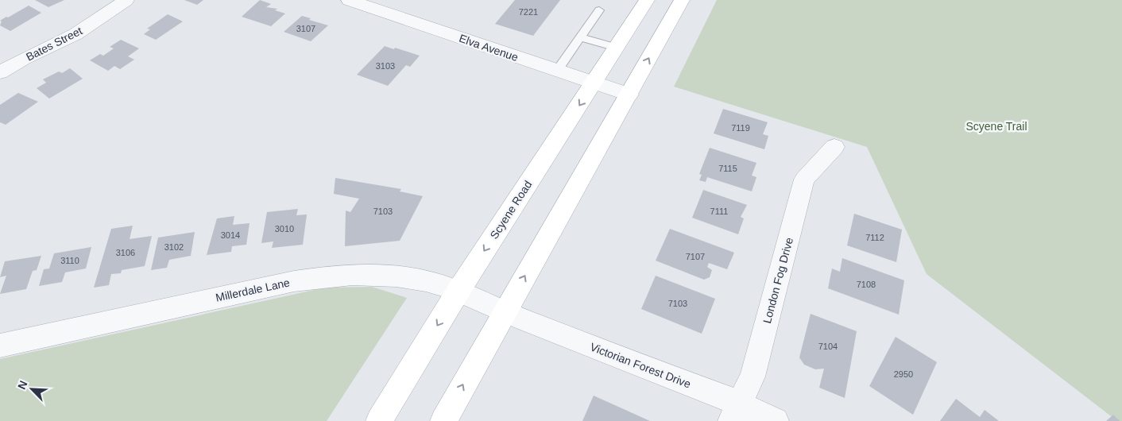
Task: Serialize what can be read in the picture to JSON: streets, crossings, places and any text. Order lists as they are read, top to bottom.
{
  "streets": {
    "main road": ["Scyene Road"],
    "street": [
      "Bates Street",
      "Elva Avenue",
      "London Fog Drive",
      "Millerdale Lane",
      "Victorian Forest Drive"
    ]
  },
  "crossings": [
    ["Elva Avenue", "Scyene Road"],
    ["Scyene Road", "Millerdale Lane"],
    ["London Fog Drive", "Victorian Forest Drive"],
    ["Millerdale Lane", "Victorian Forest Drive"]
  ],
  "parks": ["Scyene Trail"],
  "house_numbers": [
    "7221",
    "3107",
    "3103",
    "7119",
    "7115",
    "7103",
    "7111",
    "3010",
    "3014",
    "7112",
    "3102",
    "3106",
    "7107",
    "3110",
    "7108",
    "7103",
    "7104",
    "2950"
  ],
  "north": "top left"
}
